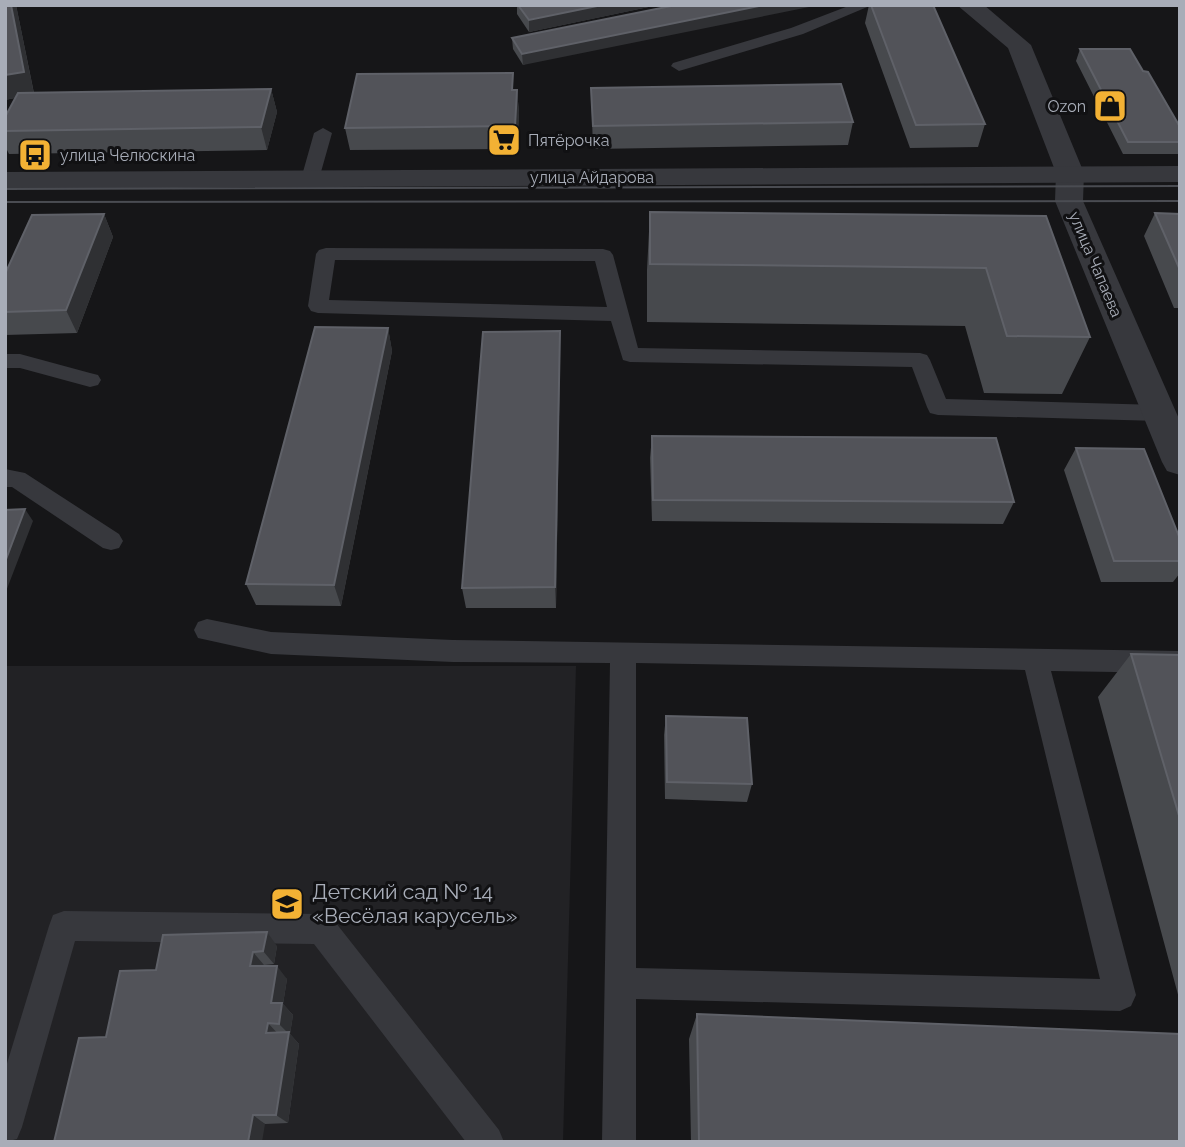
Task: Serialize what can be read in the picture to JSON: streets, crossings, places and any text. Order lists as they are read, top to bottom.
{
  "streets": {
    "street": ["улица Айдарова", "улица Чапаева"]
  },
  "crossings": [
    ["улица Айдарова", "улица Чапаева"]
  ],
  "places": {
    "shop": ["Ozon"],
    "supermarket": ["Пятёрочка"],
    "bus stop": ["улица Челюскина"],
    "school or university": ["Детский сад № 14 «Весёлая карусель»"]
  }
}
